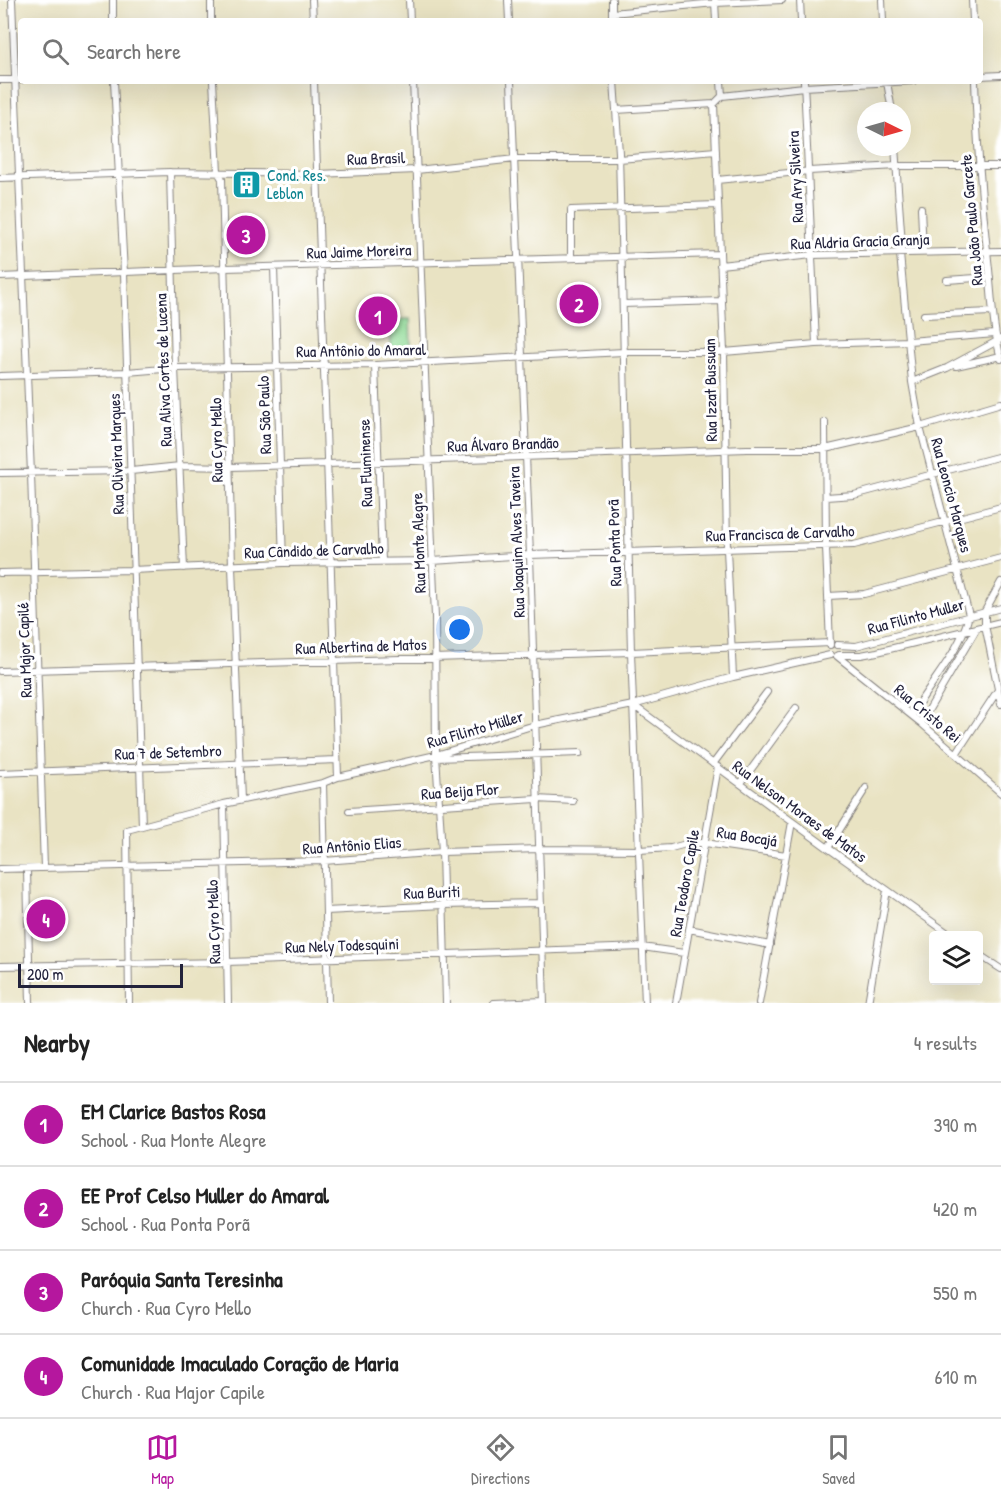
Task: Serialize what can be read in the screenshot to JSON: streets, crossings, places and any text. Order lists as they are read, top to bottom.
{
  "streets": {
    "street": [
      "Rua Brasil",
      "Rua Ary Silveira",
      "Rua João Paulo Garcete",
      "Rua Aldria Gracia Granja",
      "Rua Jaime Moreira",
      "Rua Antônio do Amaral",
      "Rua Aliva Cortes de Lucena",
      "Rua Izzat Bussuan",
      "Rua São Paulo",
      "Rua Cyro Mello",
      "Rua Álvaro Brandão",
      "Rua Oliveira Marques",
      "Rua Fluminense",
      "Rua Leoncio Marques",
      "Rua Francisca de Carvalho",
      "Rua Joaquim Alves Taveira",
      "Rua Monte Alegre",
      "Rua Ponta Porã",
      "Rua Cândido de Carvalho",
      "Rua Filinto Muller",
      "Rua Albertina de Matos",
      "Rua Major Capilé",
      "Rua Cristo Rei",
      "Rua Filinto Müller",
      "Rua 7 de Setembro",
      "Rua Beija Flor",
      "Rua Nelson Moraes de Matos",
      "Rua Bocajá",
      "Rua Antônio Elias",
      "Rua Teodoro Capile",
      "Rua Buriti",
      "Rua Nely Todesquini"
    ]
  },
  "crossings": [
    ["Rua Brasil", "Rua Aliva Cortes de Lucena"],
    ["Rua Brasil", "Rua Izzat Bussuan"],
    ["Rua Brasil", "Rua Cyro Mello"],
    ["Rua Brasil", "Rua Oliveira Marques"],
    ["Rua Brasil", "Rua Joaquim Alves Taveira"],
    ["Rua Brasil", "Rua Monte Alegre"],
    ["Rua Brasil", "Rua Ponta Porã"],
    ["Rua Brasil", "Rua Major Capilé"],
    ["Rua Ary Silveira", "Rua Aldria Gracia Granja"],
    ["Rua Ary Silveira", "Rua Antônio do Amaral"],
    ["Rua João Paulo Garcete", "Rua Aldria Gracia Granja"],
    ["Rua João Paulo Garcete", "Rua Antônio do Amaral"],
    ["Rua Aldria Gracia Granja", "Rua Izzat Bussuan"],
    ["Rua Aldria Gracia Granja", "Rua Leoncio Marques"],
    ["Rua Jaime Moreira", "Rua Aliva Cortes de Lucena"],
    ["Rua Jaime Moreira", "Rua Izzat Bussuan"],
    ["Rua Jaime Moreira", "Rua São Paulo"],
    ["Rua Jaime Moreira", "Rua Cyro Mello"],
    ["Rua Jaime Moreira", "Rua Oliveira Marques"],
    ["Rua Jaime Moreira", "Rua Joaquim Alves Taveira"],
    ["Rua Jaime Moreira", "Rua Monte Alegre"],
    ["Rua Jaime Moreira", "Rua Ponta Porã"],
    ["Rua Jaime Moreira", "Rua Major Capilé"],
    ["Rua Antônio do Amaral", "Rua Aliva Cortes de Lucena"],
    ["Rua Antônio do Amaral", "Rua Izzat Bussuan"],
    ["Rua Antônio do Amaral", "Rua São Paulo"],
    ["Rua Antônio do Amaral", "Rua Cyro Mello"],
    ["Rua Antônio do Amaral", "Rua Oliveira Marques"],
    ["Rua Antônio do Amaral", "Rua Fluminense"],
    ["Rua Antônio do Amaral", "Rua Leoncio Marques"],
    ["Rua Antônio do Amaral", "Rua Joaquim Alves Taveira"],
    ["Rua Antônio do Amaral", "Rua Monte Alegre"],
    ["Rua Antônio do Amaral", "Rua Ponta Porã"],
    ["Rua Antônio do Amaral", "Rua Major Capilé"],
    ["Rua Aliva Cortes de Lucena", "Rua Álvaro Brandão"],
    ["Rua Aliva Cortes de Lucena", "Rua Cândido de Carvalho"],
    ["Rua Izzat Bussuan", "Rua Álvaro Brandão"],
    ["Rua Izzat Bussuan", "Rua Francisca de Carvalho"],
    ["Rua Izzat Bussuan", "Rua Albertina de Matos"],
    ["Rua Izzat Bussuan", "Rua Filinto Müller"],
    ["Rua São Paulo", "Rua Álvaro Brandão"],
    ["Rua São Paulo", "Rua Cândido de Carvalho"],
    ["Rua Cyro Mello", "Rua Álvaro Brandão"],
    ["Rua Cyro Mello", "Rua Cândido de Carvalho"],
    ["Rua Cyro Mello", "Rua Albertina de Matos"],
    ["Rua Cyro Mello", "Rua Filinto Müller"],
    ["Rua Cyro Mello", "Rua 7 de Setembro"],
    ["Rua Cyro Mello", "Rua Antônio Elias"],
    ["Rua Cyro Mello", "Rua Nely Todesquini"],
    ["Rua Álvaro Brandão", "Rua Oliveira Marques"],
    ["Rua Álvaro Brandão", "Rua Fluminense"],
    ["Rua Álvaro Brandão", "Rua Leoncio Marques"],
    ["Rua Álvaro Brandão", "Rua Joaquim Alves Taveira"],
    ["Rua Álvaro Brandão", "Rua Monte Alegre"],
    ["Rua Álvaro Brandão", "Rua Ponta Porã"],
    ["Rua Álvaro Brandão", "Rua Major Capilé"],
    ["Rua Oliveira Marques", "Rua Cândido de Carvalho"],
    ["Rua Oliveira Marques", "Rua Albertina de Matos"],
    ["Rua Oliveira Marques", "Rua Filinto Müller"],
    ["Rua Oliveira Marques", "Rua 7 de Setembro"],
    ["Rua Fluminense", "Rua Cândido de Carvalho"],
    ["Rua Leoncio Marques", "Rua Francisca de Carvalho"],
    ["Rua Leoncio Marques", "Rua Filinto Muller"],
    ["Rua Francisca de Carvalho", "Rua Ponta Porã"],
    ["Rua Francisca de Carvalho", "Rua Cândido de Carvalho"],
    ["Rua Joaquim Alves Taveira", "Rua Cândido de Carvalho"],
    ["Rua Joaquim Alves Taveira", "Rua Albertina de Matos"],
    ["Rua Joaquim Alves Taveira", "Rua Filinto Müller"],
    ["Rua Joaquim Alves Taveira", "Rua Beija Flor"],
    ["Rua Joaquim Alves Taveira", "Rua Antônio Elias"],
    ["Rua Joaquim Alves Taveira", "Rua Buriti"],
    ["Rua Joaquim Alves Taveira", "Rua Nely Todesquini"],
    ["Rua Monte Alegre", "Rua Cândido de Carvalho"],
    ["Rua Monte Alegre", "Rua Albertina de Matos"],
    ["Rua Monte Alegre", "Rua Filinto Müller"],
    ["Rua Monte Alegre", "Rua Beija Flor"],
    ["Rua Monte Alegre", "Rua Antônio Elias"],
    ["Rua Monte Alegre", "Rua Buriti"],
    ["Rua Monte Alegre", "Rua Nely Todesquini"],
    ["Rua Ponta Porã", "Rua Cândido de Carvalho"],
    ["Rua Ponta Porã", "Rua Albertina de Matos"],
    ["Rua Ponta Porã", "Rua Filinto Müller"],
    ["Rua Ponta Porã", "Rua Nelson Moraes de Matos"],
    ["Rua Ponta Porã", "Rua Antônio Elias"],
    ["Rua Ponta Porã", "Rua Nely Todesquini"],
    ["Rua Cândido de Carvalho", "Rua Major Capilé"],
    ["Rua Filinto Muller", "Rua Albertina de Matos"],
    ["Rua Albertina de Matos", "Rua Major Capilé"],
    ["Rua Major Capilé", "Rua 7 de Setembro"],
    ["Rua Major Capilé", "Rua Antônio Elias"],
    ["Rua Cristo Rei", "Rua Filinto Müller"],
    ["Rua Filinto Müller", "Rua Nelson Moraes de Matos"],
    ["Rua Filinto Müller", "Rua Antônio Elias"],
    ["Rua Nelson Moraes de Matos", "Rua Teodoro Capile"],
    ["Rua Bocajá", "Rua Antônio Elias"],
    ["Rua Bocajá", "Rua Teodoro Capile"],
    ["Rua Antônio Elias", "Rua Teodoro Capile"],
    ["Rua Teodoro Capile", "Rua Nely Todesquini"]
  ],
  "places": {
    "building": ["Cond. Res. Leblon"]
  },
  "scale_bar": "200 m",
  "north": "right",
  "page": {
    "search": "Search here",
    "pins": [
      "3",
      "2",
      "1",
      "4"
    ],
    "scale": "200 m",
    "heading": ["Nearby", "4 results"],
    "list": [
      {
        "mark": "1",
        "name": "EM Clarice Bastos Rosa",
        "note": "School · Rua Monte Alegre",
        "value": "390 m"
      },
      {
        "mark": "2",
        "name": "EE Prof Celso Muller do Amaral",
        "note": "School · Rua Ponta Porã",
        "value": "420 m"
      },
      {
        "mark": "3",
        "name": "Paróquia Santa Teresinha",
        "note": "Church · Rua Cyro Mello",
        "value": "550 m"
      },
      {
        "mark": "4",
        "name": "Comunidade Imaculado Coração de Maria",
        "note": "Church · Rua Major Capile",
        "value": "610 m"
      }
    ],
    "nav": ["Map", "Directions", "Saved"]
  }
}
